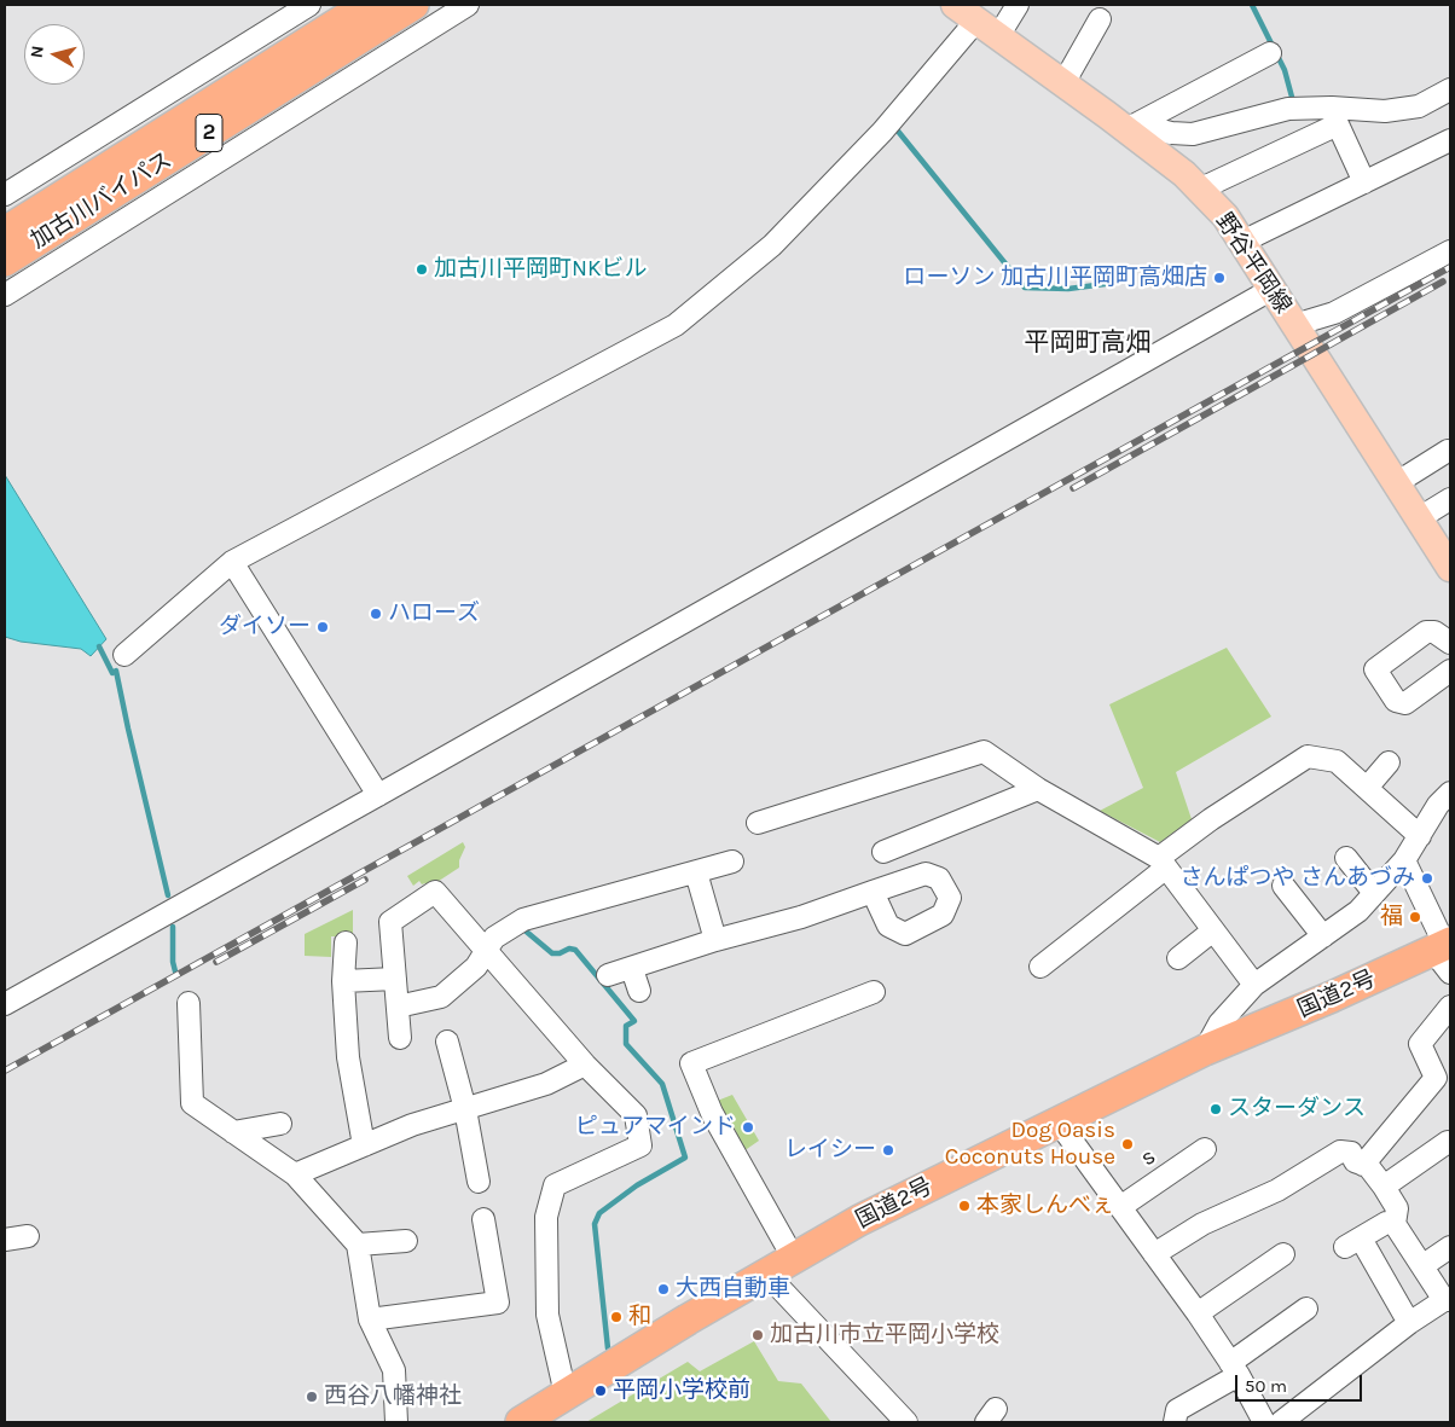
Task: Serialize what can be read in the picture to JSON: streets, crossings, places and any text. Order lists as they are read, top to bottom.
{
  "streets": {
    "highway": ["2", "加古川バイパス", "国道2号"],
    "main road": ["野谷平岡線"],
    "street": ["s"]
  },
  "districts": ["平岡町高畑"],
  "places": [
    "加古川平岡町NKビル",
    "ローソン 加古川平岡町高畑店",
    "ハローズ",
    "ダイソー",
    "さんぱつや さんあづみ",
    "福",
    "スターダンス",
    "ピュアマインド",
    "Dog Oasis Coconuts House",
    "レイシー",
    "本家しんべぇ",
    "大西自動車",
    "和",
    "加古川市立平岡小学校",
    "平岡小学校前",
    "西谷八幡神社"
  ],
  "scale_bar": "50 m",
  "north": "left"
}
